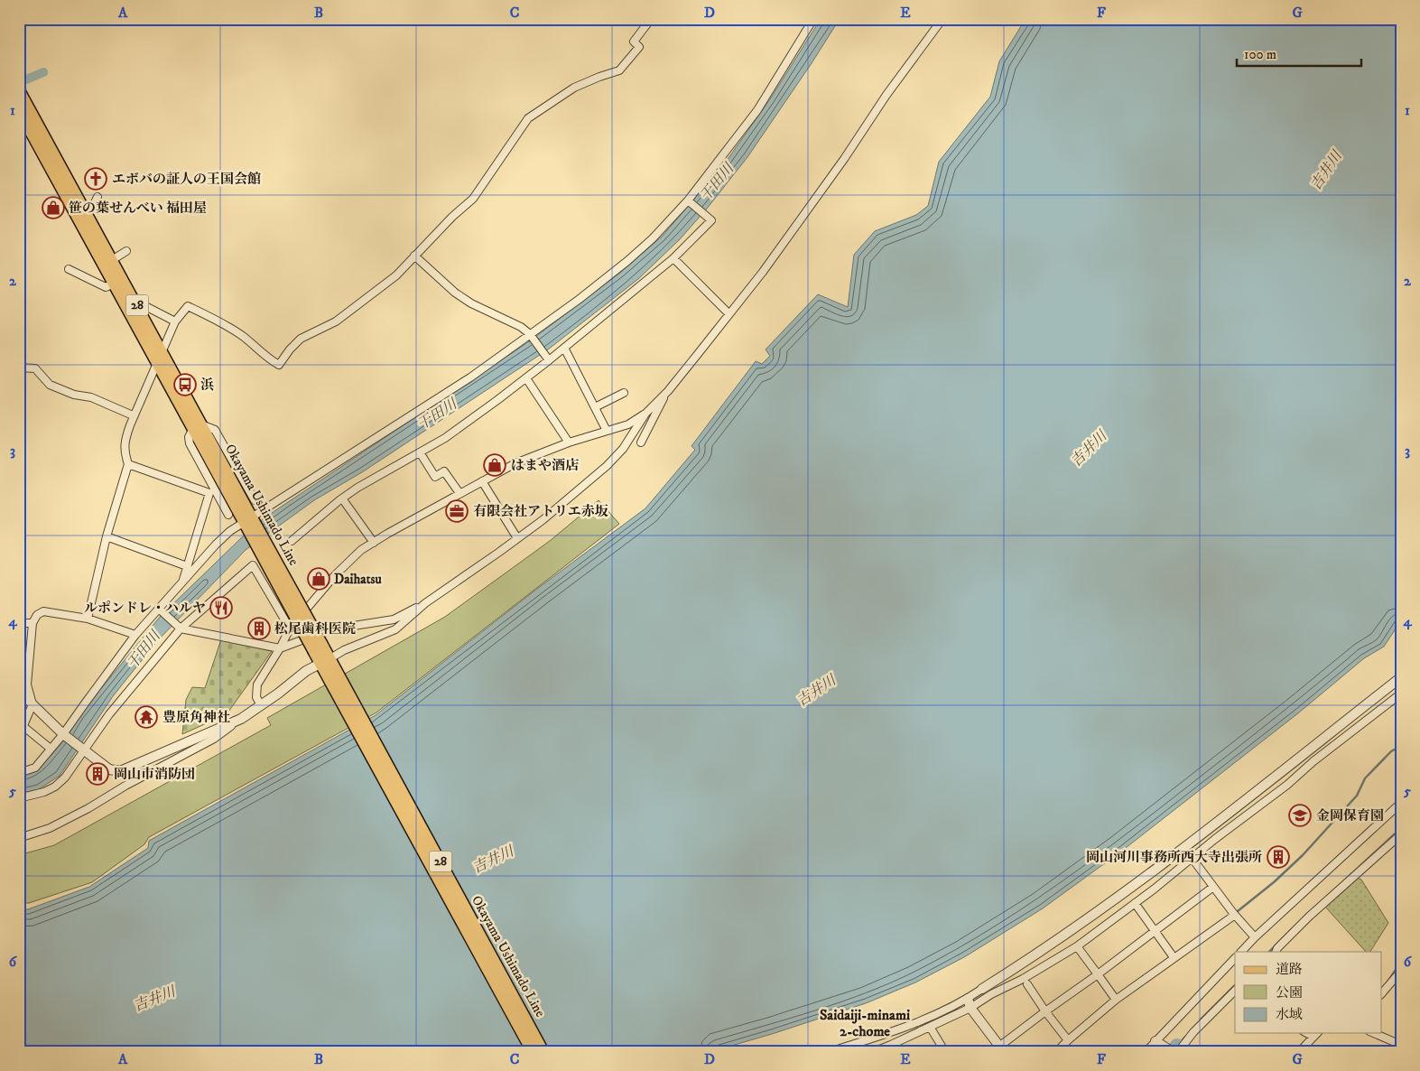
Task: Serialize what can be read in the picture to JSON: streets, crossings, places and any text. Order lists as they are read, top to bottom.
{
  "streets": {
    "main road": ["28", "Okayama Ushimado Line"]
  },
  "districts": ["Saidaiji-minami 2-chome"],
  "water": ["吉井川", "干田川"],
  "places": {
    "church": ["エボバの証人の王国会館"],
    "shop": ["笹の葉せんべい 福田屋", "はまや酒店", "Daihatsu"],
    "bus stop": ["浜"],
    "office": ["有限会社アトリエ赤坂"],
    "restaurant": ["ルポンドレ・ハルヤ"],
    "building": ["松尾歯科医院", "岡山市消防団", "岡山河川事務所西大寺出張所"],
    "temple": ["豊原角神社"],
    "school or university": ["金岡保育園"]
  },
  "legend": ["道路", "公園", "水域"],
  "scale_bar": "100 m",
  "grid": {
    "columns": [
      "A",
      "B",
      "C",
      "D",
      "E",
      "F",
      "G"
    ],
    "rows": [
      "1",
      "2",
      "3",
      "4",
      "5",
      "6"
    ]
  }
}
